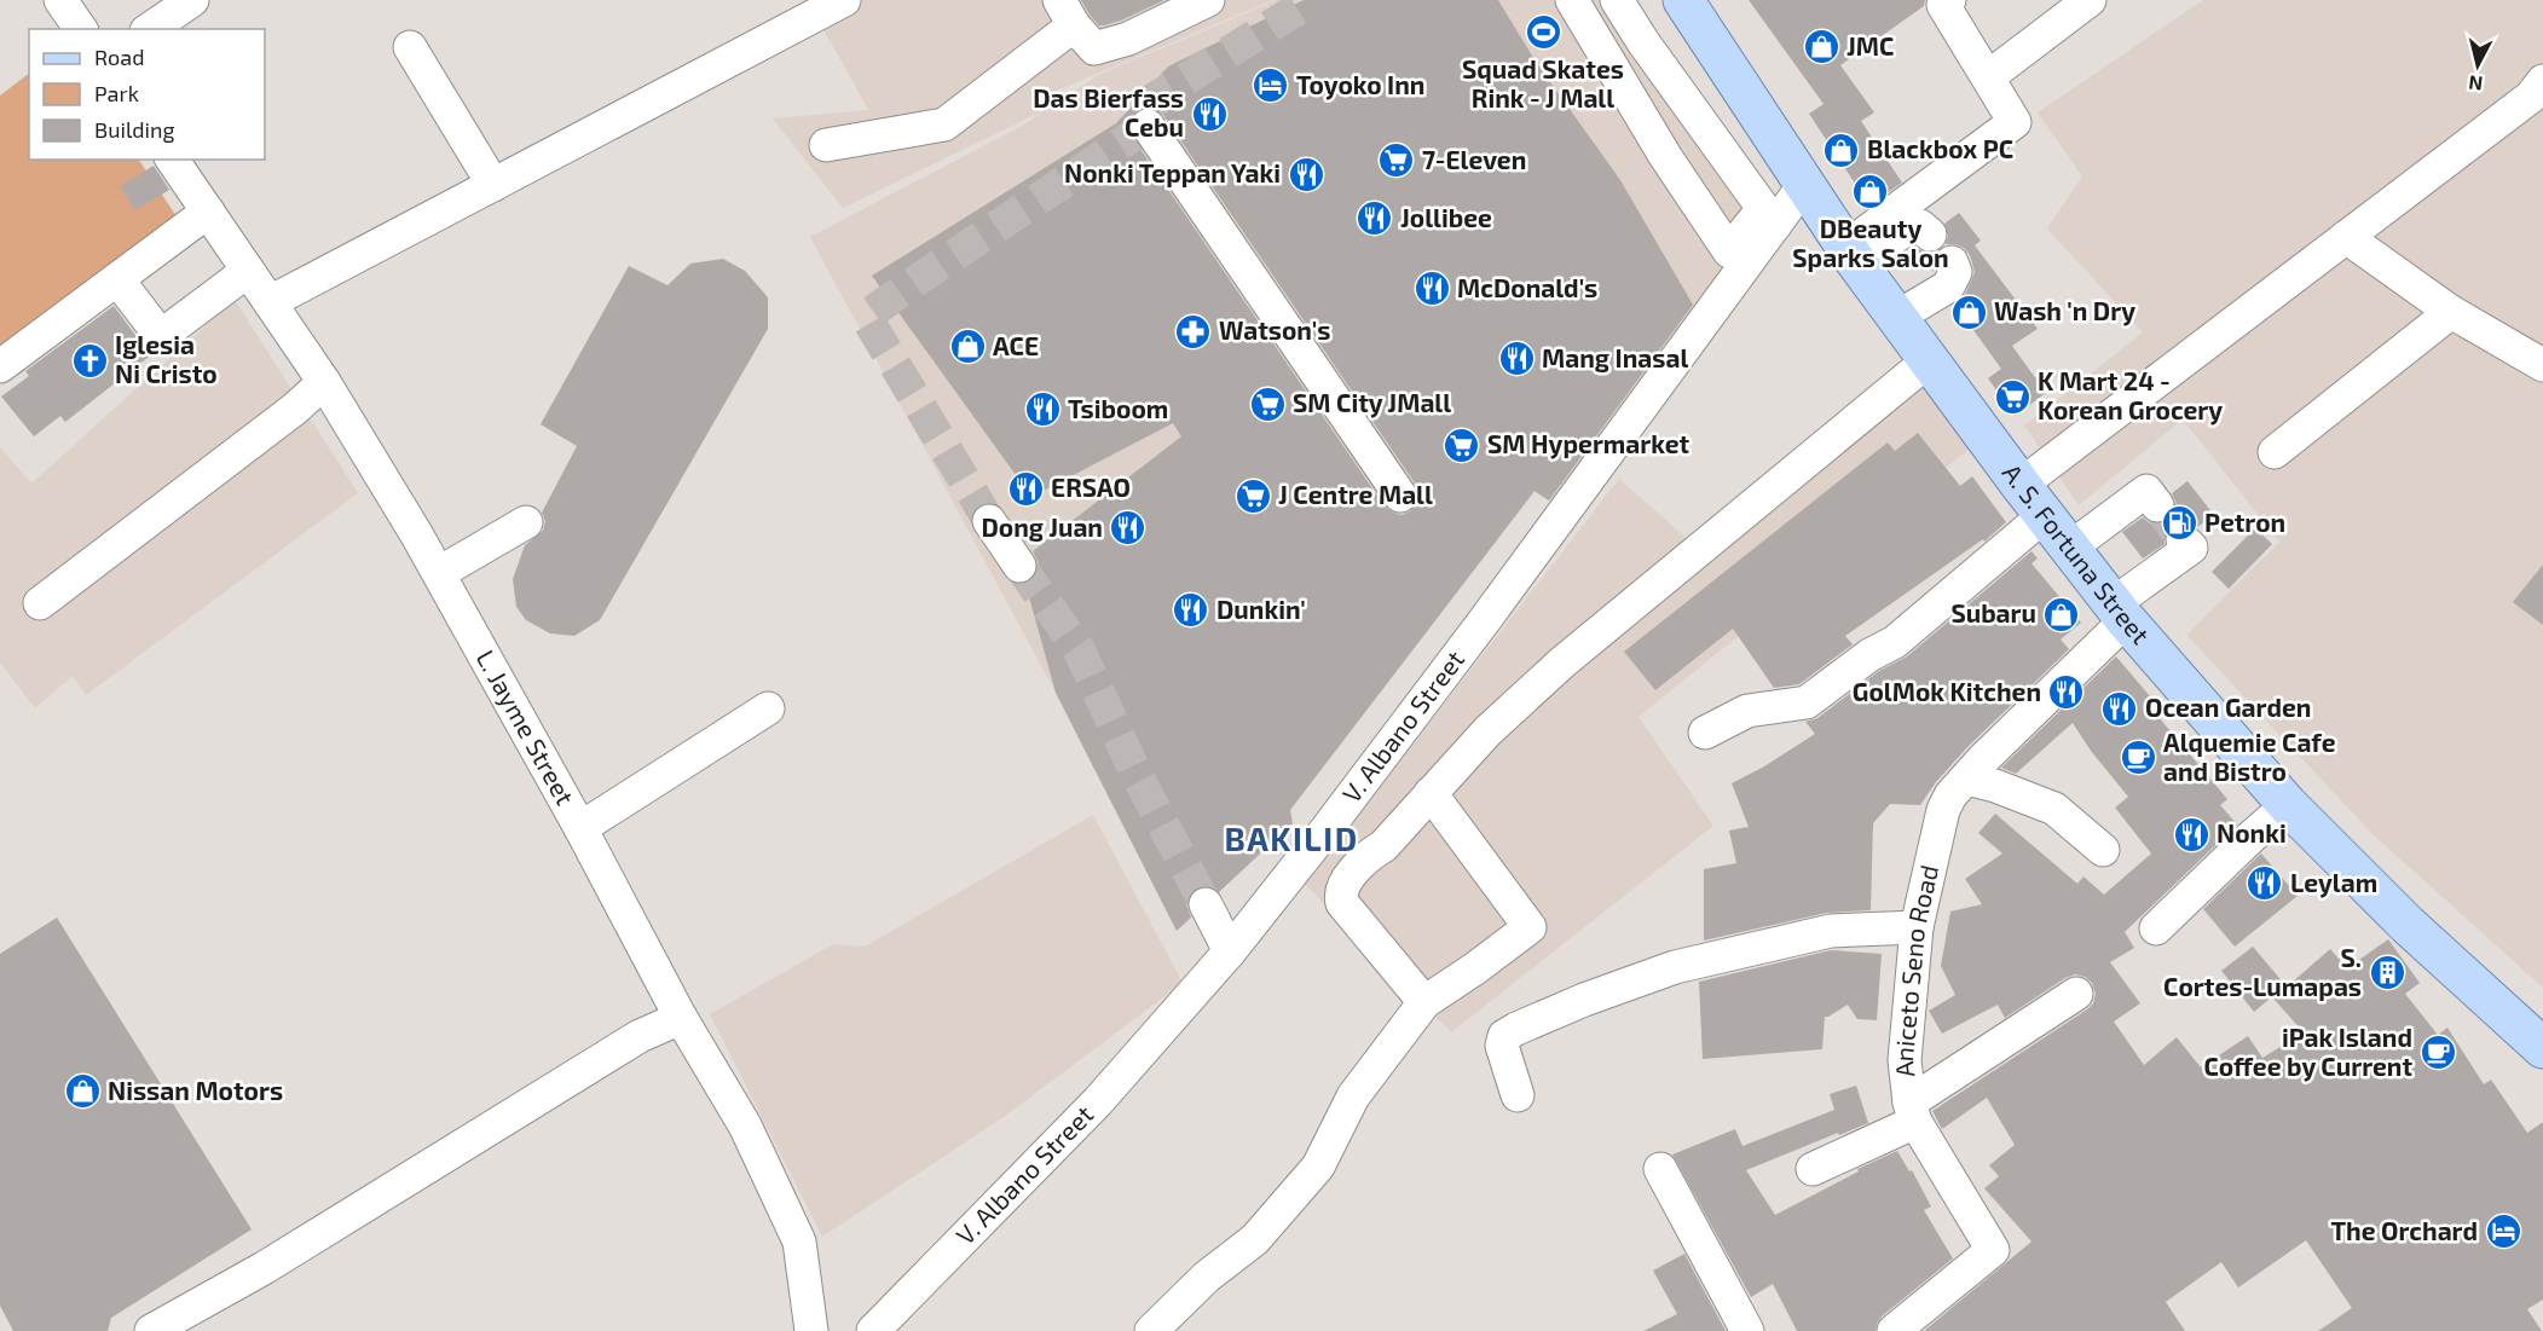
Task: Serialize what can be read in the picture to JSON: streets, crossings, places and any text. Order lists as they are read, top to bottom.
{
  "streets": {
    "main road": ["A. S. Fortuna Street"],
    "street": ["V. Albano Street", "L. Jayme Street", "Aniceto Seno Road"]
  },
  "crossings": [
    ["A. S. Fortuna Street", "V. Albano Street"],
    ["A. S. Fortuna Street", "Aniceto Seno Road"]
  ],
  "districts": ["BAKILID"],
  "places": {
    "sports": ["Squad Skates Rink - J Mall"],
    "shop": [
      "JMC",
      "Blackbox PC",
      "DBeauty Sparks Salon",
      "Wash 'n Dry",
      "ACE",
      "Subaru",
      "Nissan Motors"
    ],
    "hotel": ["Toyoko Inn", "The Orchard"],
    "restaurant": [
      "Das Bierfass Cebu",
      "Nonki Teppan Yaki",
      "Jollibee",
      "McDonald's",
      "Mang Inasal",
      "Tsiboom",
      "ERSAO",
      "Dong Juan",
      "Dunkin'",
      "GolMok Kitchen",
      "Ocean Garden",
      "Nonki",
      "Leylam"
    ],
    "supermarket": [
      "7-Eleven",
      "K Mart 24 - Korean Grocery",
      "SM City JMall",
      "SM Hypermarket",
      "J Centre Mall"
    ],
    "pharmacy": ["Watson's"],
    "church": ["Iglesia Ni Cristo"],
    "fuel station": ["Petron"],
    "cafe": ["Alquemie Cafe and Bistro", "iPak Island Coffee by Current"],
    "building": ["S. Cortes-Lumapas"]
  },
  "legend": ["Road", "Park", "Building"],
  "north": "bottom"
}
